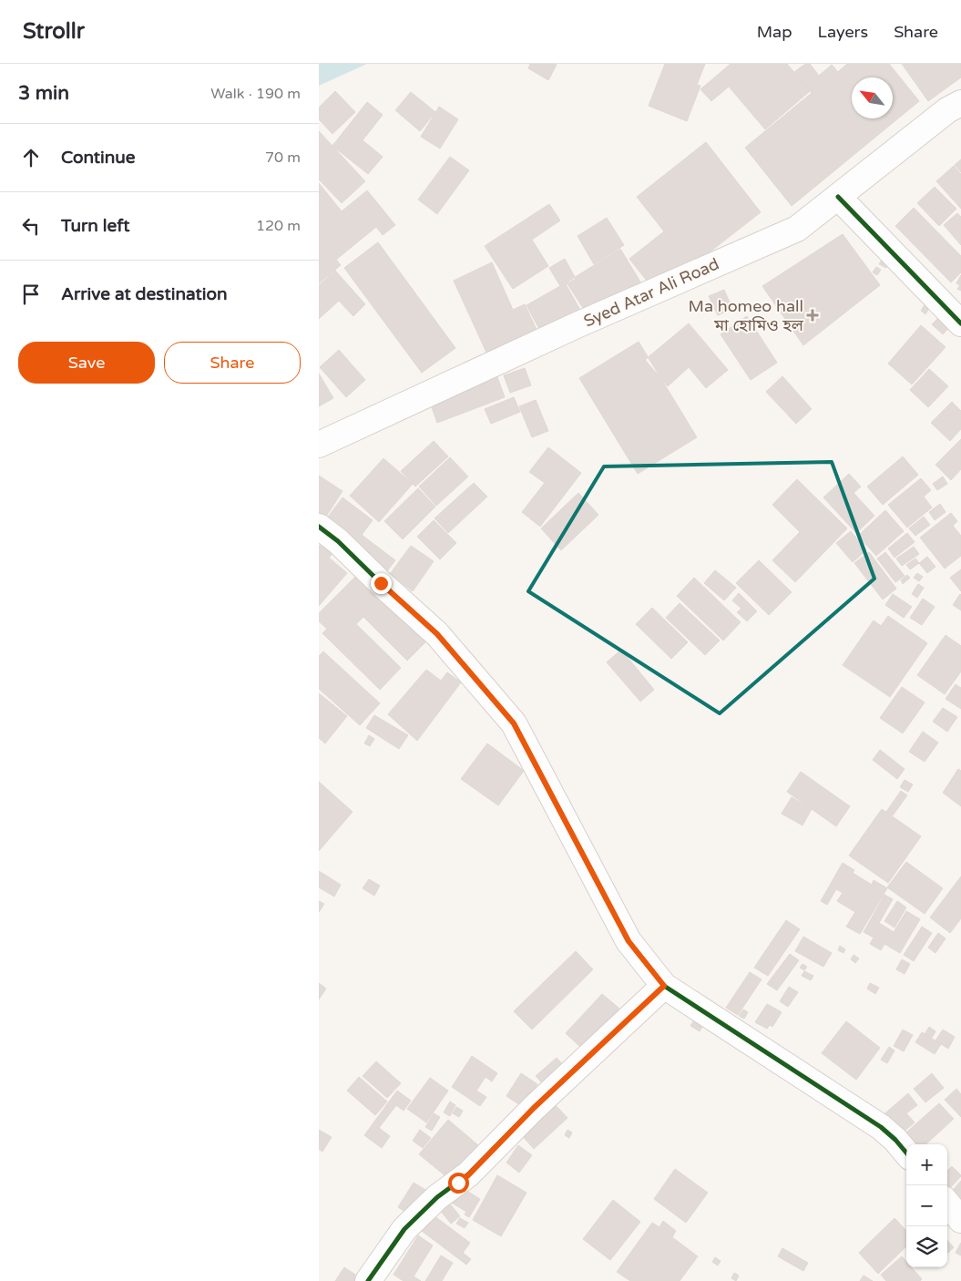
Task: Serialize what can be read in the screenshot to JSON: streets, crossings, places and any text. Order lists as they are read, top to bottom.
{
  "streets": {
    "street": ["Syed Atar Ali Road"]
  },
  "places": {
    "health": ["Ma homeo hall মা হোমিও হল"]
  },
  "north": "top left",
  "page": {
    "header": "Strollr",
    "nav": ["Map", "Layers", "Share"],
    "heading": ["3 min", "Walk · 190 m"],
    "list": [
      ["Continue", "70 m"],
      ["Turn left", "120 m"],
      "Arrive at destination"
    ],
    "buttons": ["Save", "Share"],
    "map_buttons": ["+", "−"]
  }
}
